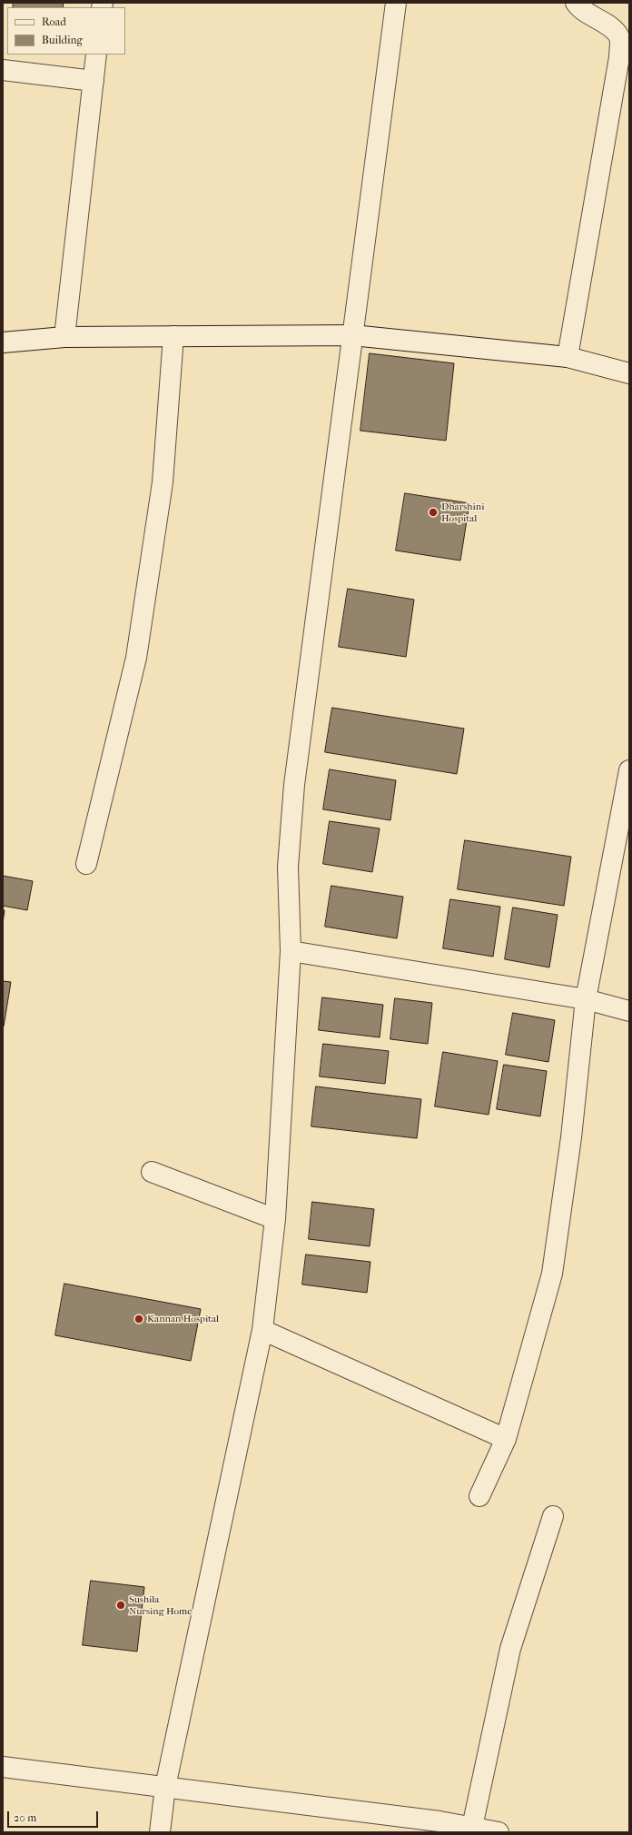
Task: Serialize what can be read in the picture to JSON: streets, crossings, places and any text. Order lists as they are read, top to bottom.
{
  "places": ["Dharshini Hospital", "Kannan Hospital", "Sushila Nursing Home"],
  "legend": ["Road", "Building"],
  "scale_bar": "20 m"
}
